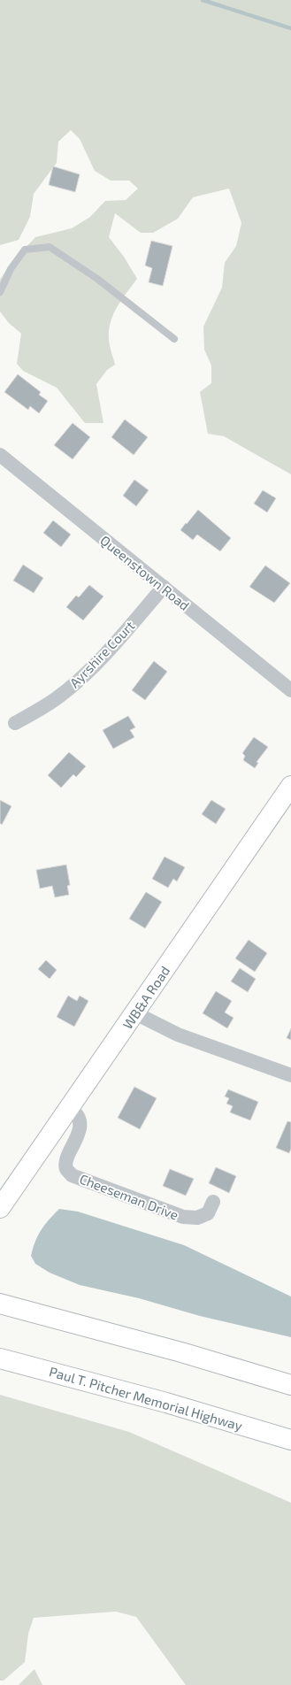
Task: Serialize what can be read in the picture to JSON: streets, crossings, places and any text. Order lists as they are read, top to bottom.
{
  "streets": {
    "main road": ["WB&A Road", "Paul T. Pitcher Memorial Highway"],
    "street": ["Queenstown Road", "Ayrshire Court", "Cheeseman Drive"]
  },
  "crossings": [
    ["Queenstown Road", "Ayrshire Court"],
    ["WB&A Road", "Cheeseman Drive"]
  ]
}
